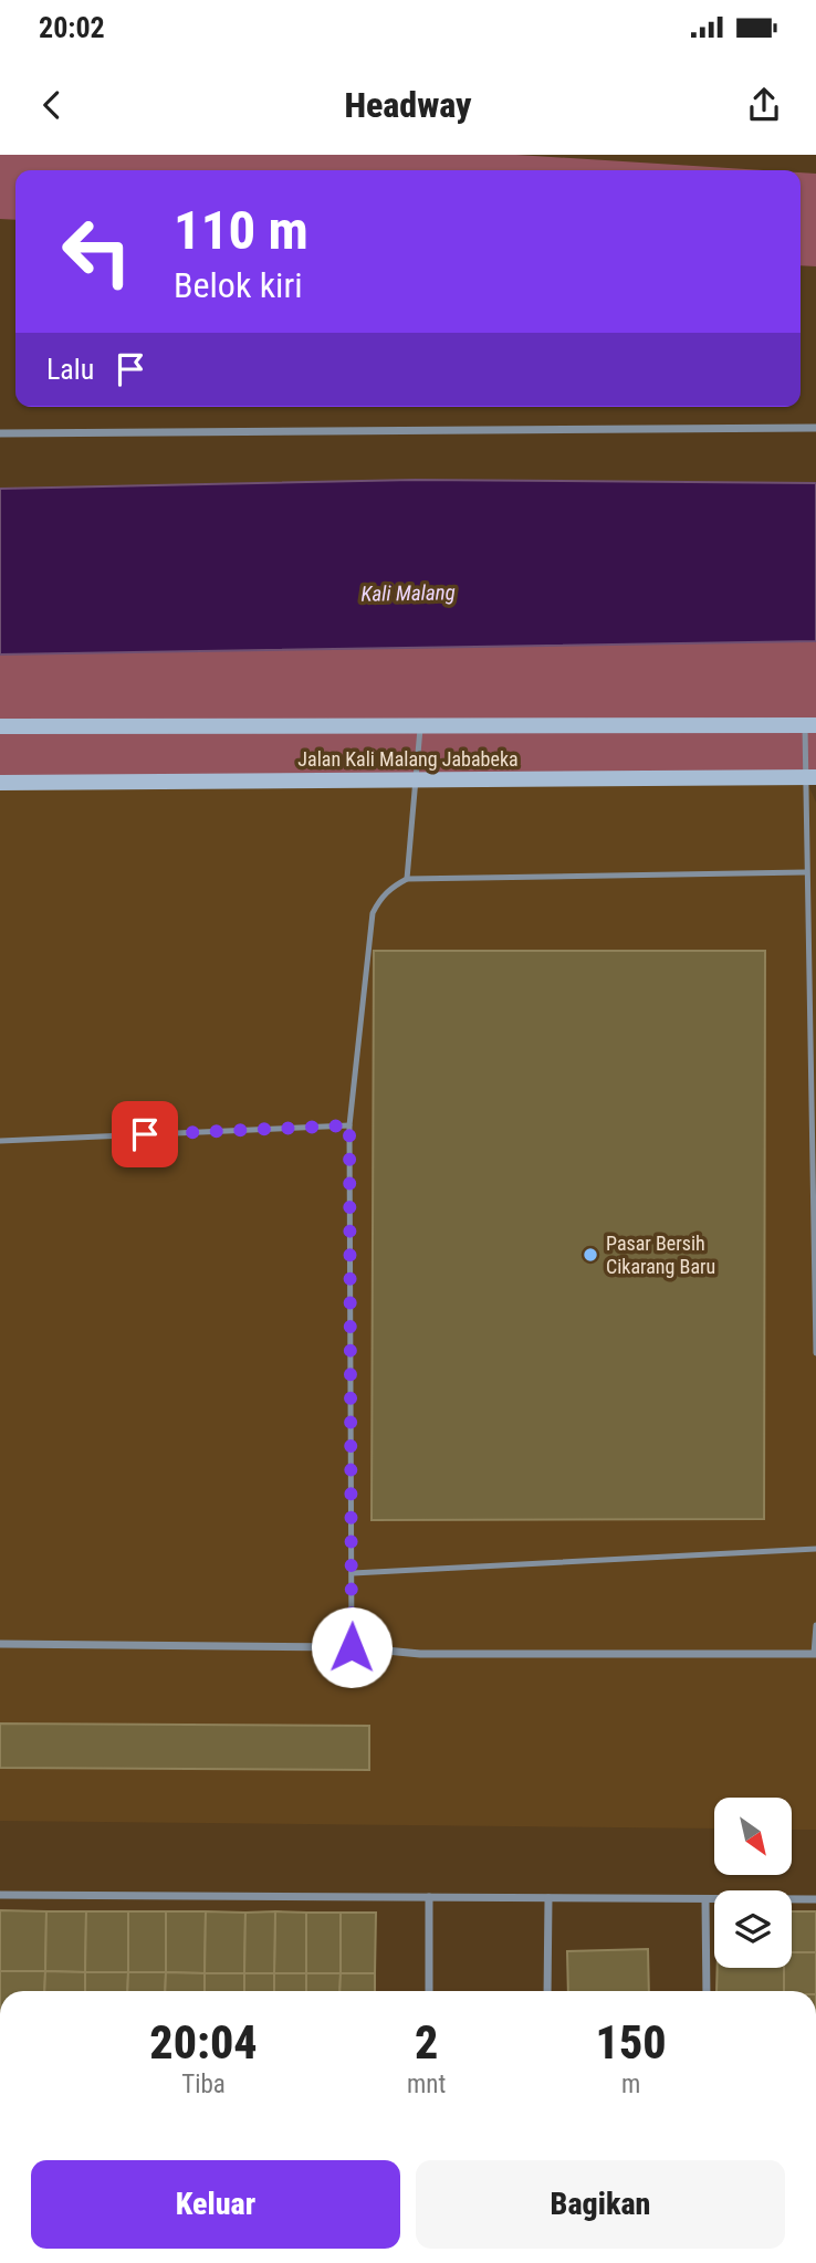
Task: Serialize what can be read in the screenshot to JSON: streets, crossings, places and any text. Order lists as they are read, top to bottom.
{
  "streets": {
    "main road": ["Jalan Kali Malang Jababeka"]
  },
  "water": ["Kali Malang"],
  "places": ["Pasar Bersih Cikarang Baru"],
  "north": "bottom right",
  "page": {
    "status": "20:02",
    "header": "Headway",
    "turn": ["110 m", "Belok kiri"],
    "then": "Lalu",
    "eta": [
      "20:04",
      "Tiba",
      "2",
      "mnt",
      "150",
      "m"
    ],
    "buttons": ["Keluar", "Bagikan"]
  }
}
